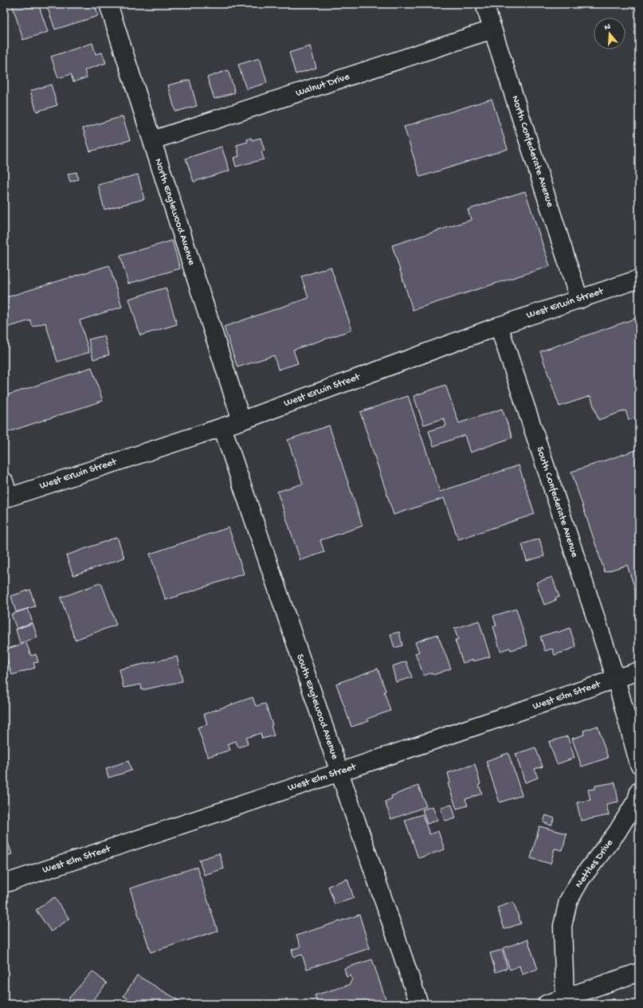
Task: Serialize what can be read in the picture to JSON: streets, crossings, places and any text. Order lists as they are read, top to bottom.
{
  "streets": {
    "street": [
      "Walnut Drive",
      "North Confederate Avenue",
      "North Englewood Avenue",
      "West Erwin Street",
      "South Confederate Avenue",
      "West Elm Street",
      "South Englewood Avenue",
      "Nettles Drive"
    ]
  },
  "crossings": [
    ["Walnut Drive", "North Confederate Avenue"],
    ["Walnut Drive", "North Englewood Avenue"],
    ["North Confederate Avenue", "West Erwin Street"],
    ["North Englewood Avenue", "West Erwin Street"],
    ["West Erwin Street", "South Confederate Avenue"],
    ["West Erwin Street", "South Englewood Avenue"],
    ["South Confederate Avenue", "West Elm Street"],
    ["West Elm Street", "South Englewood Avenue"]
  ],
  "north": "top"
}
